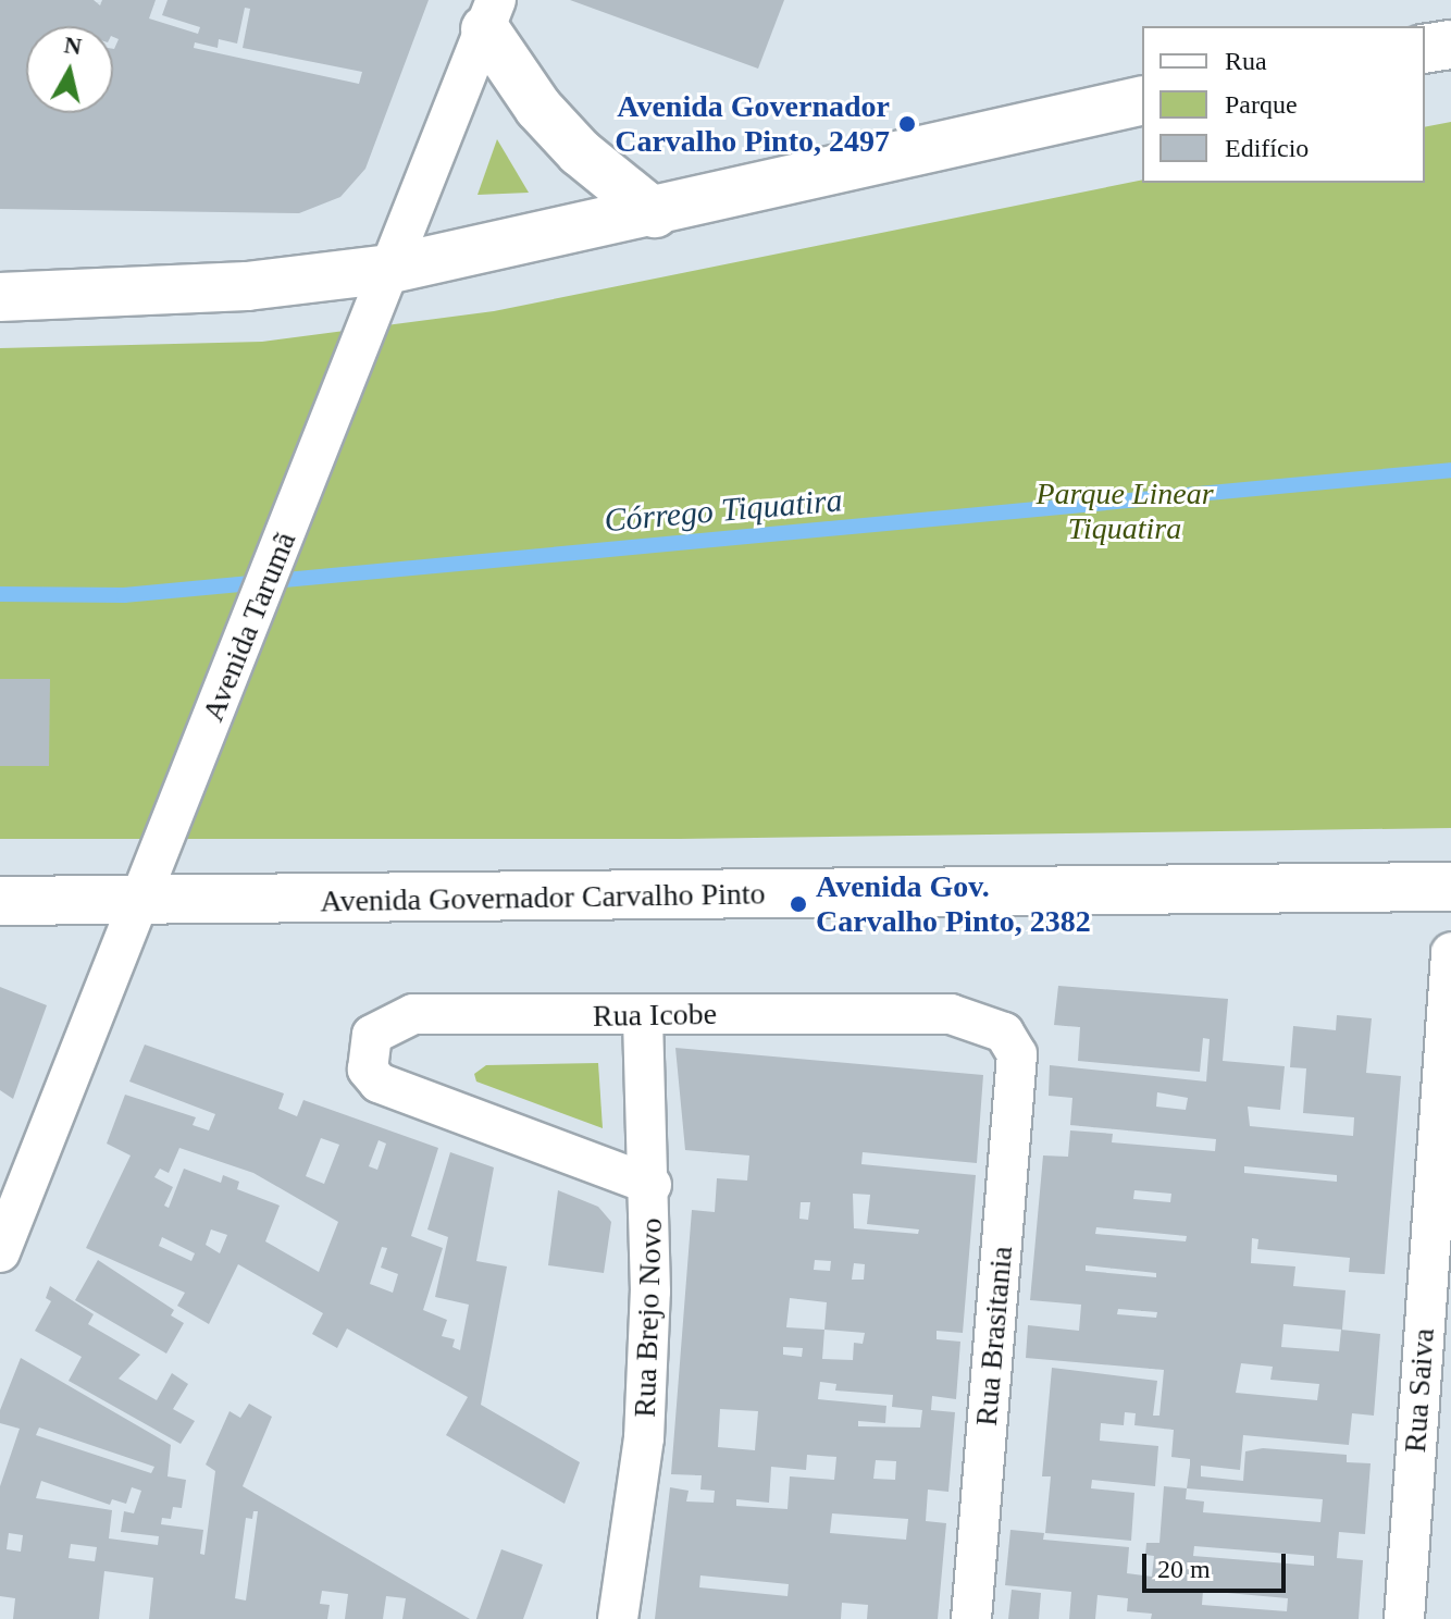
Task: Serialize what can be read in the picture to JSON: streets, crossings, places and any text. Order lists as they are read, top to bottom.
{
  "streets": {
    "main road": ["Avenida Governador Carvalho Pinto"],
    "street": [
      "Avenida Tarumã",
      "Rua Icobe",
      "Rua Brejo Novo",
      "Rua Brasitania",
      "Rua Saiva"
    ]
  },
  "crossings": [
    ["Avenida Tarumã", "Avenida Governador Carvalho Pinto"],
    ["Rua Icobe", "Rua Brejo Novo"],
    ["Rua Icobe", "Rua Brasitania"]
  ],
  "water": ["Córrego Tiquatira"],
  "parks": ["Parque Linear Tiquatira"],
  "places": ["Avenida Governador Carvalho Pinto, 2497", "Avenida Gov. Carvalho Pinto, 2382"],
  "legend": ["Rua", "Parque", "Edifício"],
  "scale_bar": "20 m",
  "north": "top"
}
